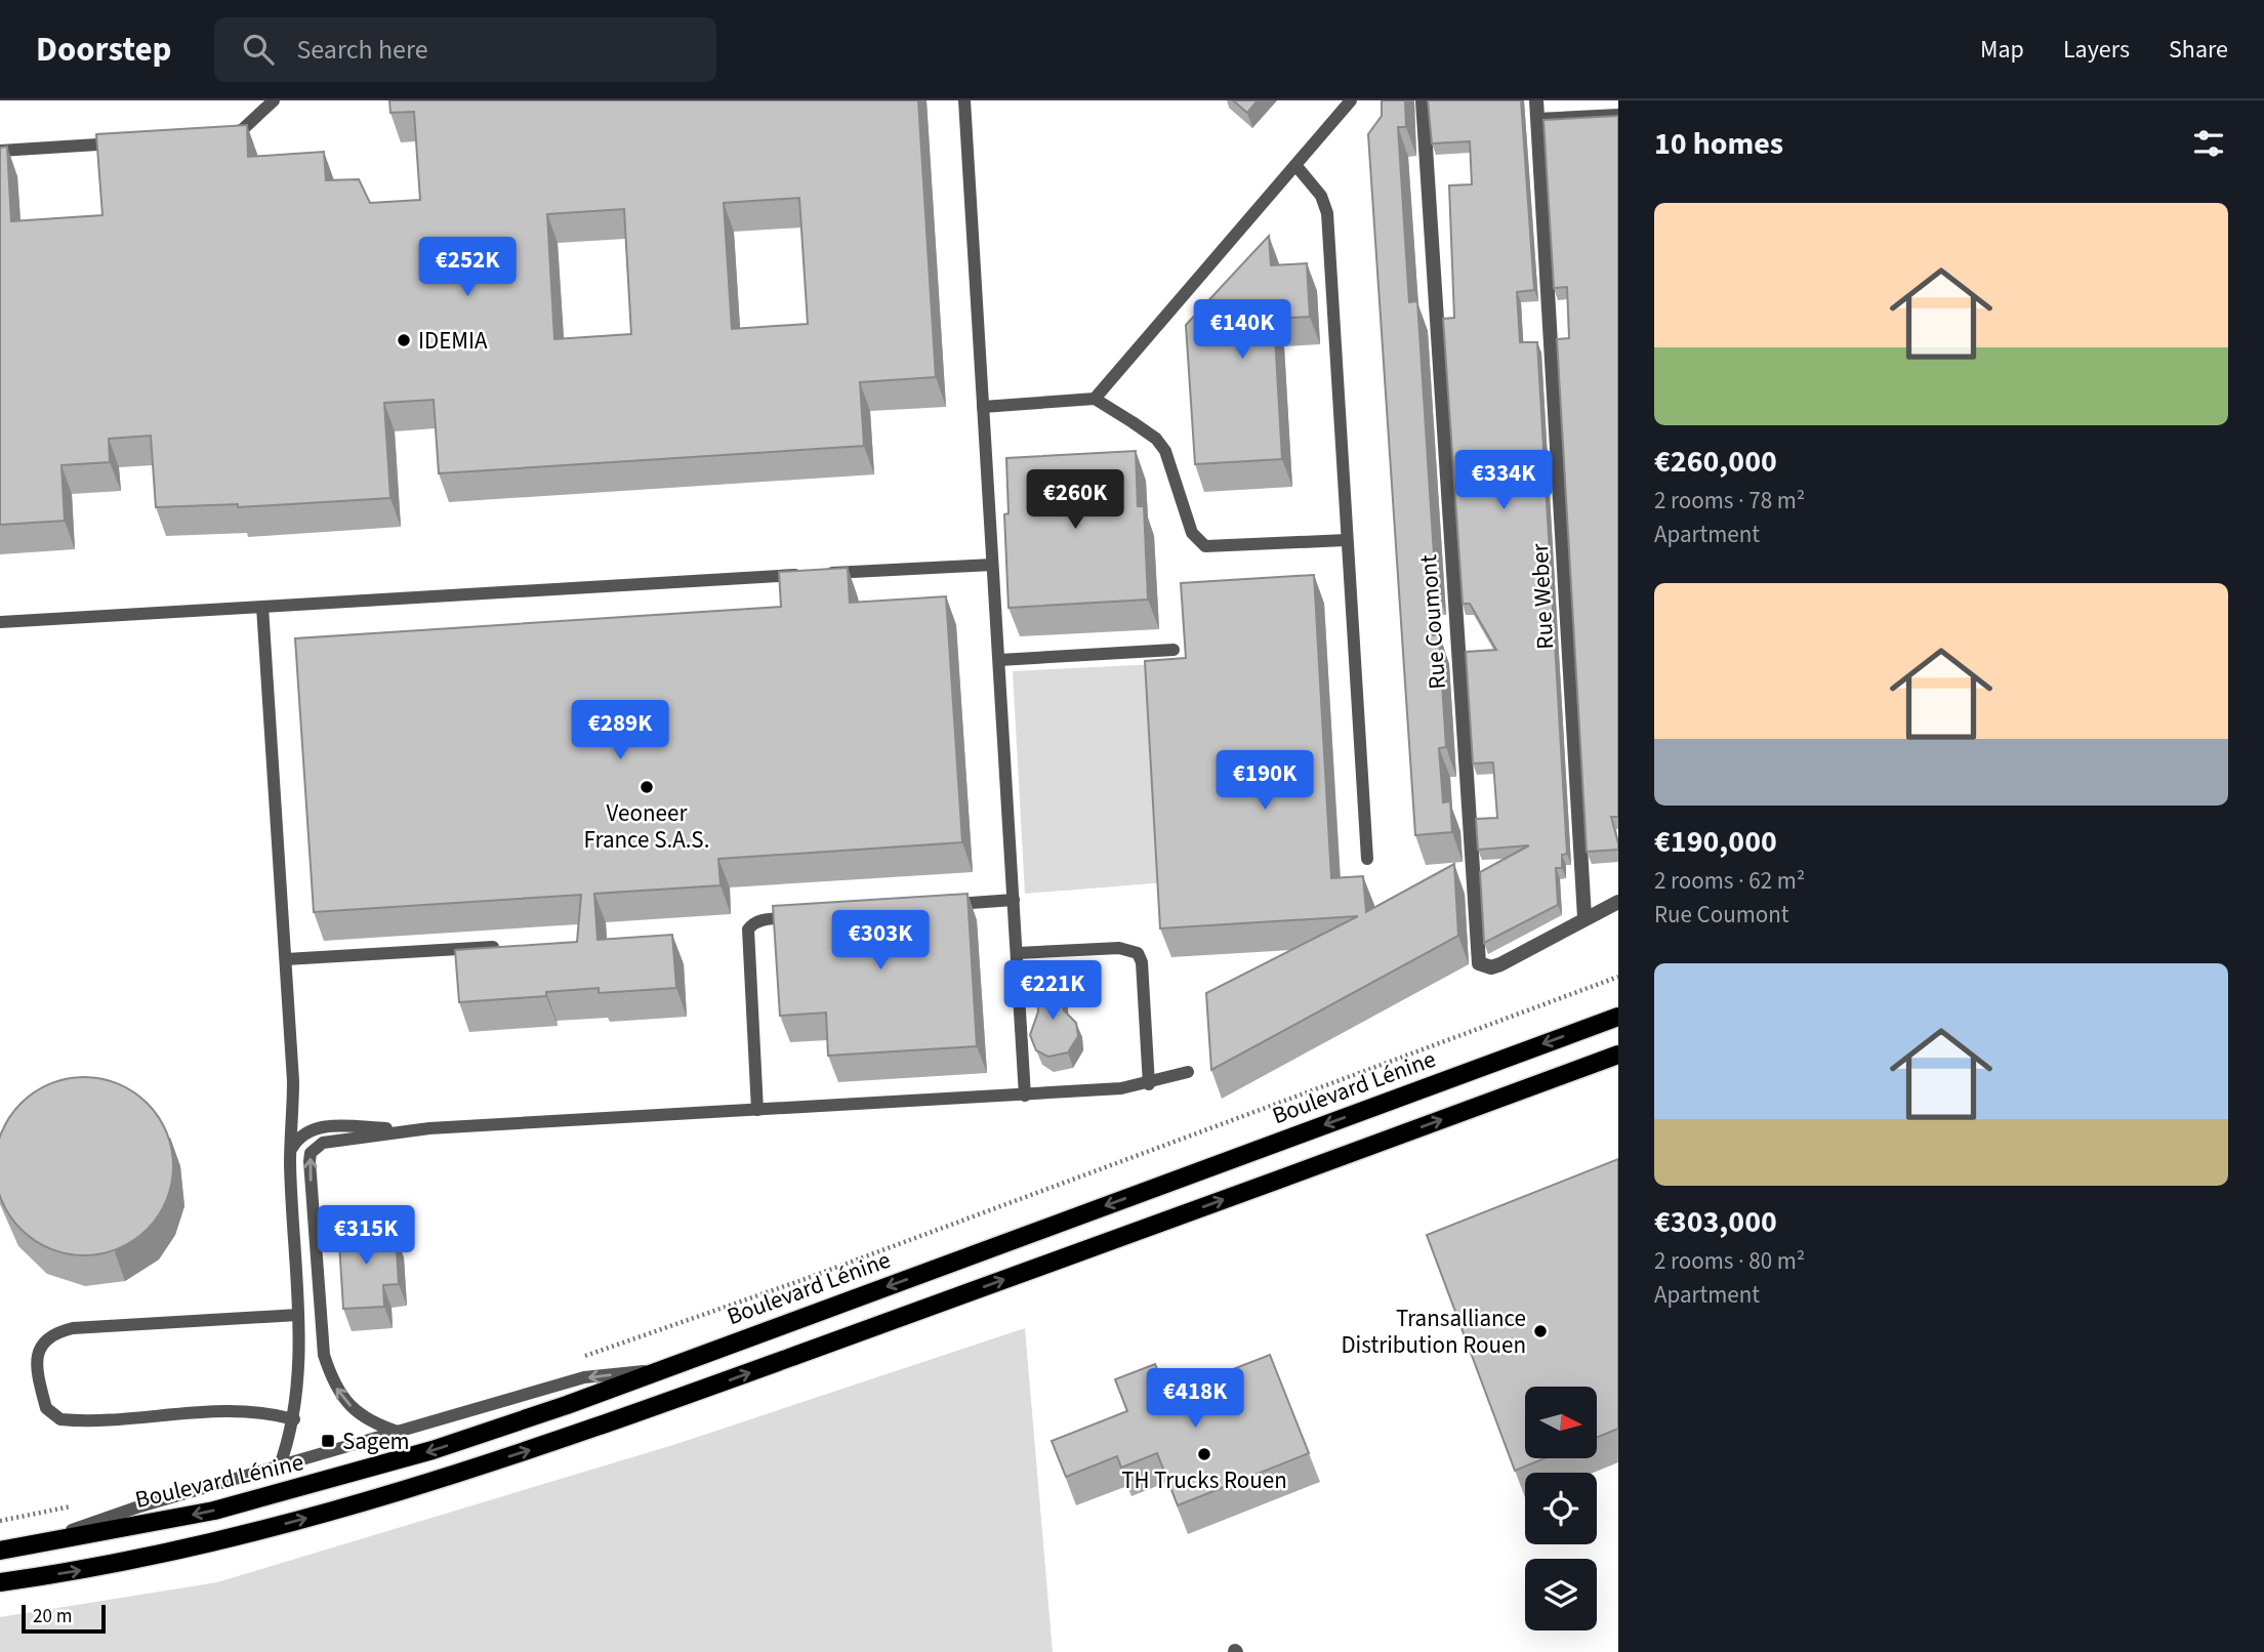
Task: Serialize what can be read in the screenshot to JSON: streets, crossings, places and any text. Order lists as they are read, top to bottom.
{
  "streets": {
    "main road": ["Boulevard Lénine"],
    "street": ["Rue Weber", "Rue Coumont"]
  },
  "crossings": [
    ["Rue Weber", "Rue Coumont"]
  ],
  "places": {
    "other": [
      "IDEMIA",
      "Veoneer France S.A.S.",
      "Transalliance Distribution Rouen",
      "TH Trucks Rouen"
    ],
    "transit": ["Sagem"]
  },
  "scale_bar": "20 m",
  "north": "right",
  "page": {
    "header": "Doorstep",
    "search": "Search here",
    "nav": ["Map", "Layers", "Share"],
    "heading": "10 homes",
    "list": [
      {
        "name": "€260,000",
        "note": "2 rooms · 78 m² · Apartment"
      },
      {
        "name": "€190,000",
        "note": "2 rooms · 62 m² · Rue Coumont"
      },
      {
        "name": "€303,000",
        "note": "2 rooms · 80 m² · Apartment"
      }
    ],
    "price": [
      "€252K",
      "€140K",
      "€334K",
      "€260K",
      "€289K",
      "€190K",
      "€303K",
      "€221K",
      "€315K",
      "€418K"
    ],
    "scale": "20 m"
  }
}
